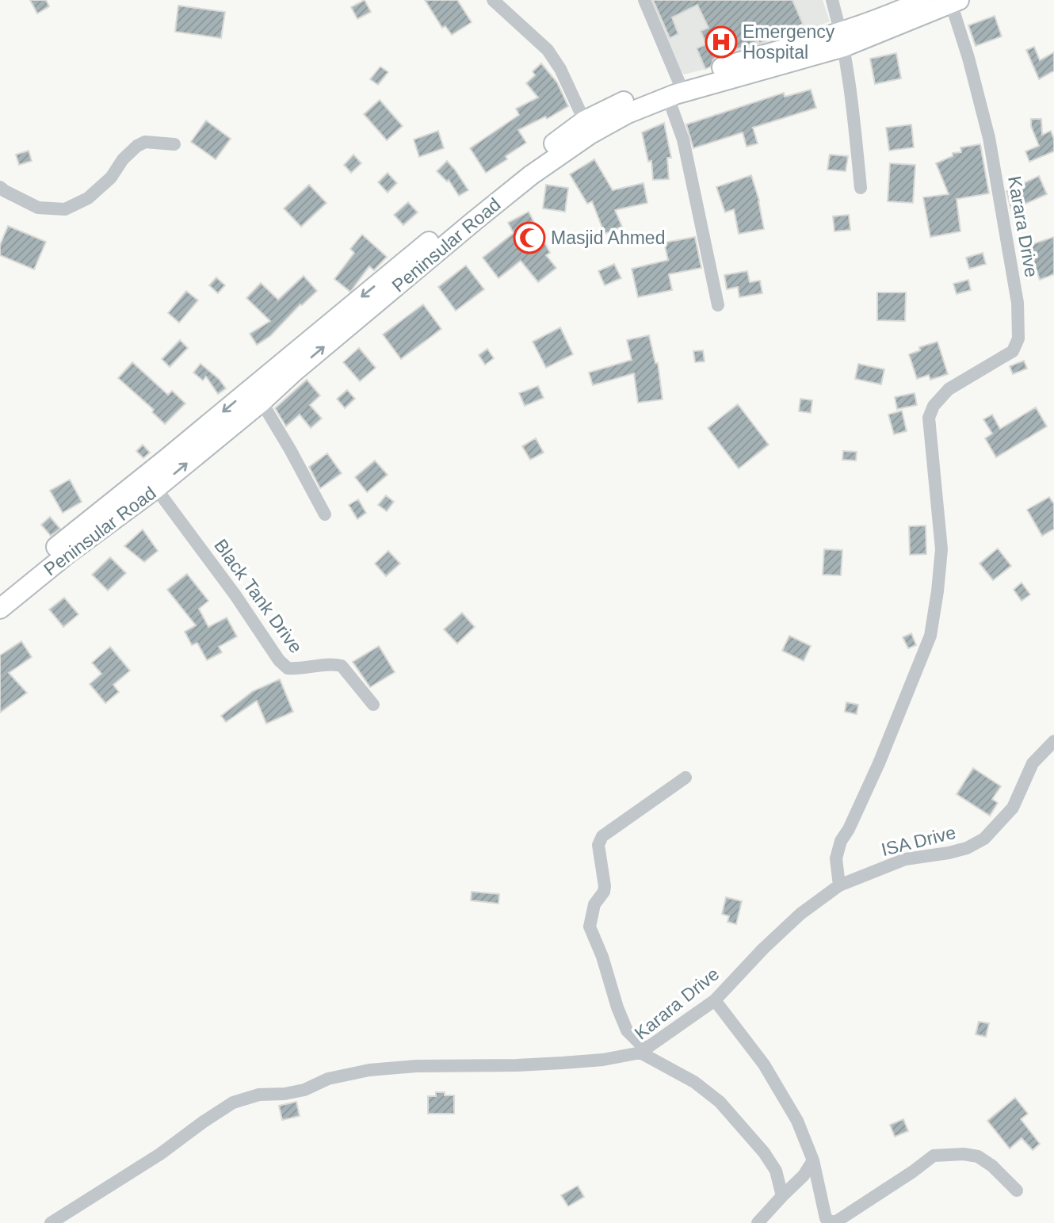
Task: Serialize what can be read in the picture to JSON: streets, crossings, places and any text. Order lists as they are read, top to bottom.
{
  "streets": {
    "main road": ["Peninsular Road"],
    "street": ["Karara Drive", "Black Tank Drive", "ISA Drive"]
  },
  "crossings": [
    ["Karara Drive", "Peninsular Road"],
    ["Karara Drive", "ISA Drive"],
    ["Peninsular Road", "Black Tank Drive"]
  ],
  "places": {
    "hospital": ["Emergency Hospital"],
    "mosque": ["Masjid Ahmed"]
  }
}
